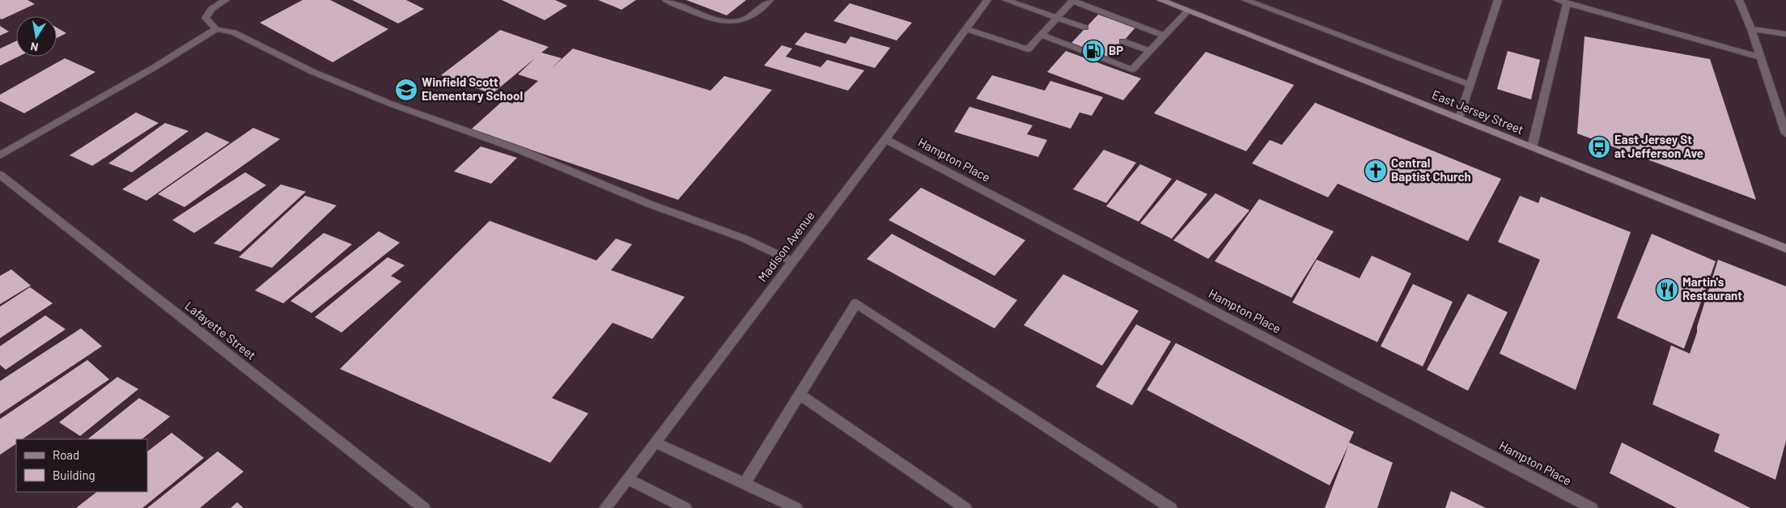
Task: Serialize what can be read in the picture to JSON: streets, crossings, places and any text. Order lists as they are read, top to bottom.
{
  "streets": {
    "street": [
      "East Jersey Street",
      "Hampton Place",
      "Madison Avenue",
      "Lafayette Street"
    ]
  },
  "crossings": [
    ["Hampton Place", "Madison Avenue"]
  ],
  "places": {
    "fuel station": ["BP"],
    "school or university": ["Winfield Scott Elementary School"],
    "bus stop": ["East Jersey St at Jefferson Ave"],
    "church": ["Central Baptist Church"],
    "restaurant": ["Martin's Restaurant"]
  },
  "legend": ["Road", "Building"],
  "north": "bottom"
}
